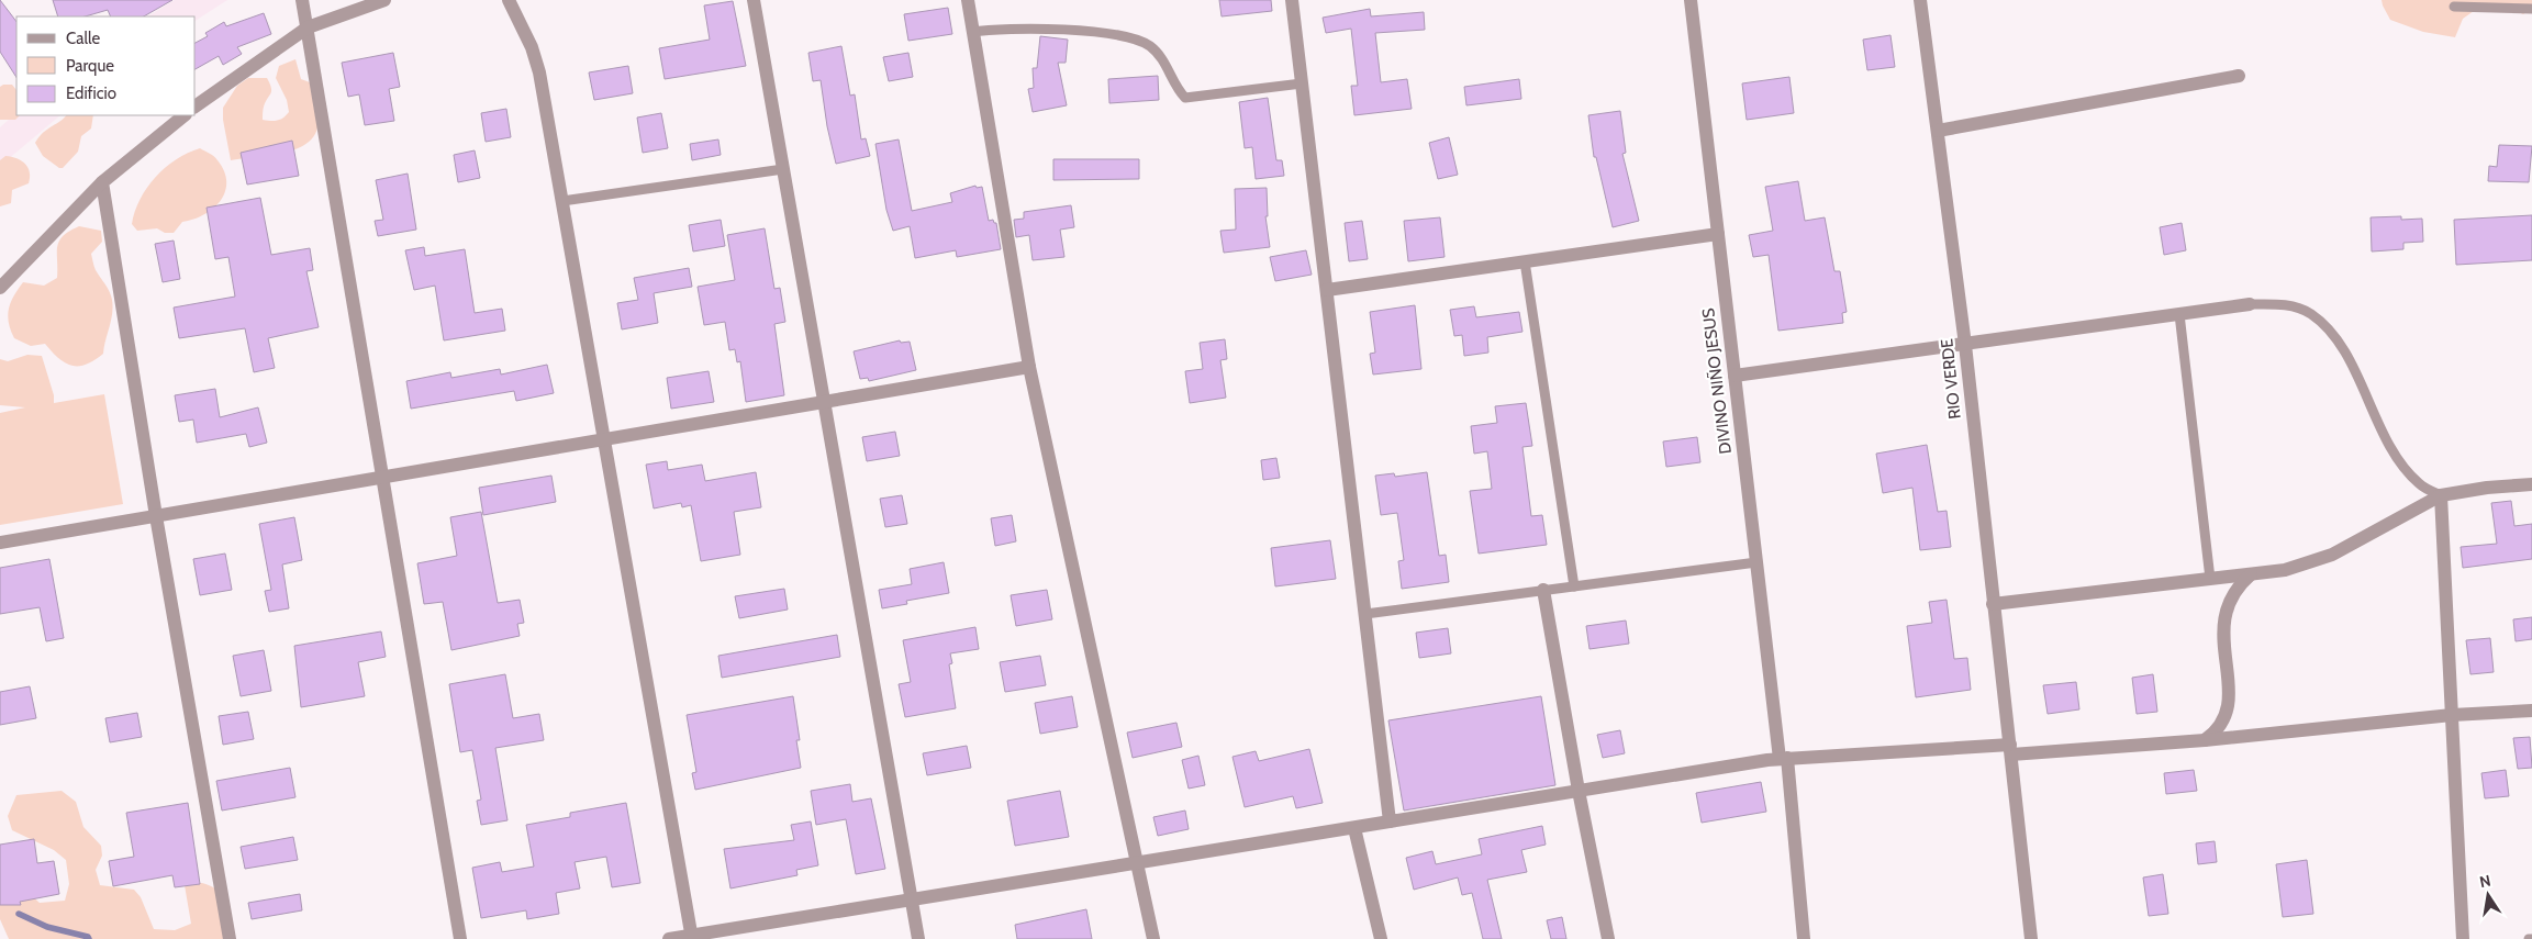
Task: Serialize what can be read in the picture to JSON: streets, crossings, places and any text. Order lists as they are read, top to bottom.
{
  "streets": {
    "street": ["RIO VERDE", "DIVINO NIÑO JESUS"]
  },
  "legend": ["Calle", "Parque", "Edificio"],
  "north": "top"
}
